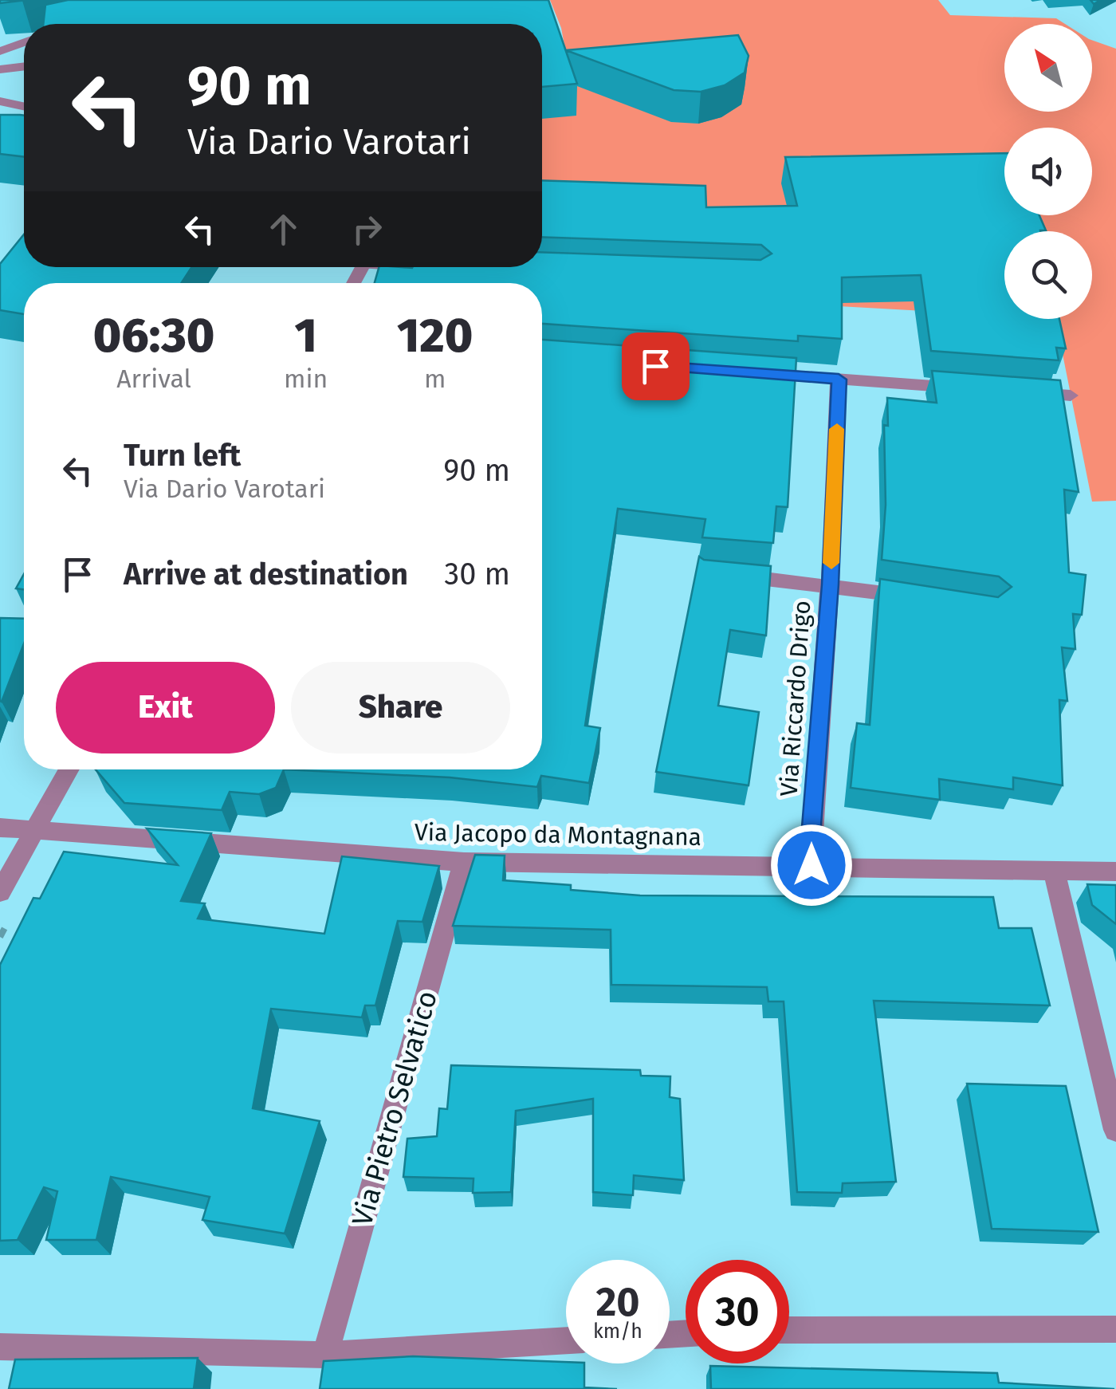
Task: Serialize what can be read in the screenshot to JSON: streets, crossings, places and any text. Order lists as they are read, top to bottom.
{
  "streets": {
    "street": ["Via Riccardo Drigo", "Via Jacopo da Montagnana", "Via Pietro Selvatico"]
  },
  "crossings": [
    ["Via Riccardo Drigo", "Via Jacopo da Montagnana"],
    ["Via Jacopo da Montagnana", "Via Pietro Selvatico"]
  ],
  "north": "top left",
  "page": {
    "turn": ["90 m", "Via Dario Varotari"],
    "eta": [
      "06:30",
      "Arrival",
      "1",
      "min",
      "120",
      "m"
    ],
    "list": [
      {
        "name": "Turn left",
        "note": "Via Dario Varotari",
        "value": "90 m"
      },
      {
        "name": "Arrive at destination",
        "value": "30 m"
      }
    ],
    "buttons": ["Exit", "Share"],
    "speed": "20 km/h",
    "limit": "30"
  }
}
